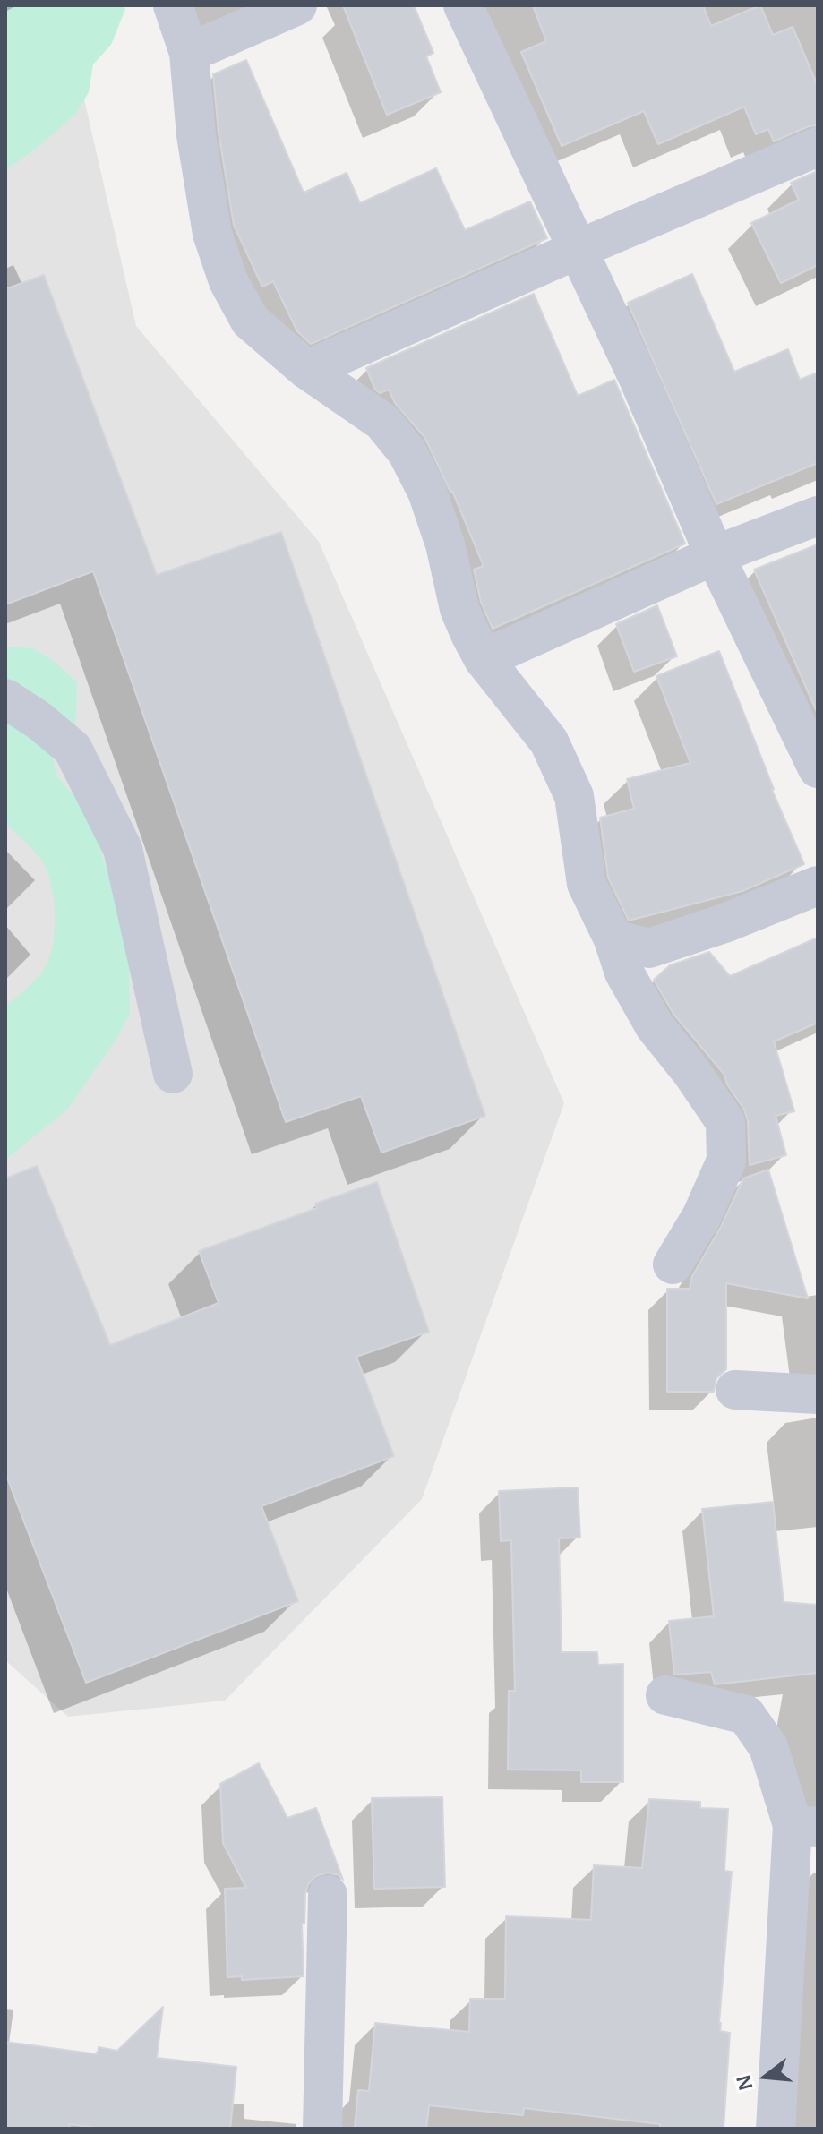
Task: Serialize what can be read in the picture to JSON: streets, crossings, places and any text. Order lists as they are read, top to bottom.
{
  "north": "left"
}
